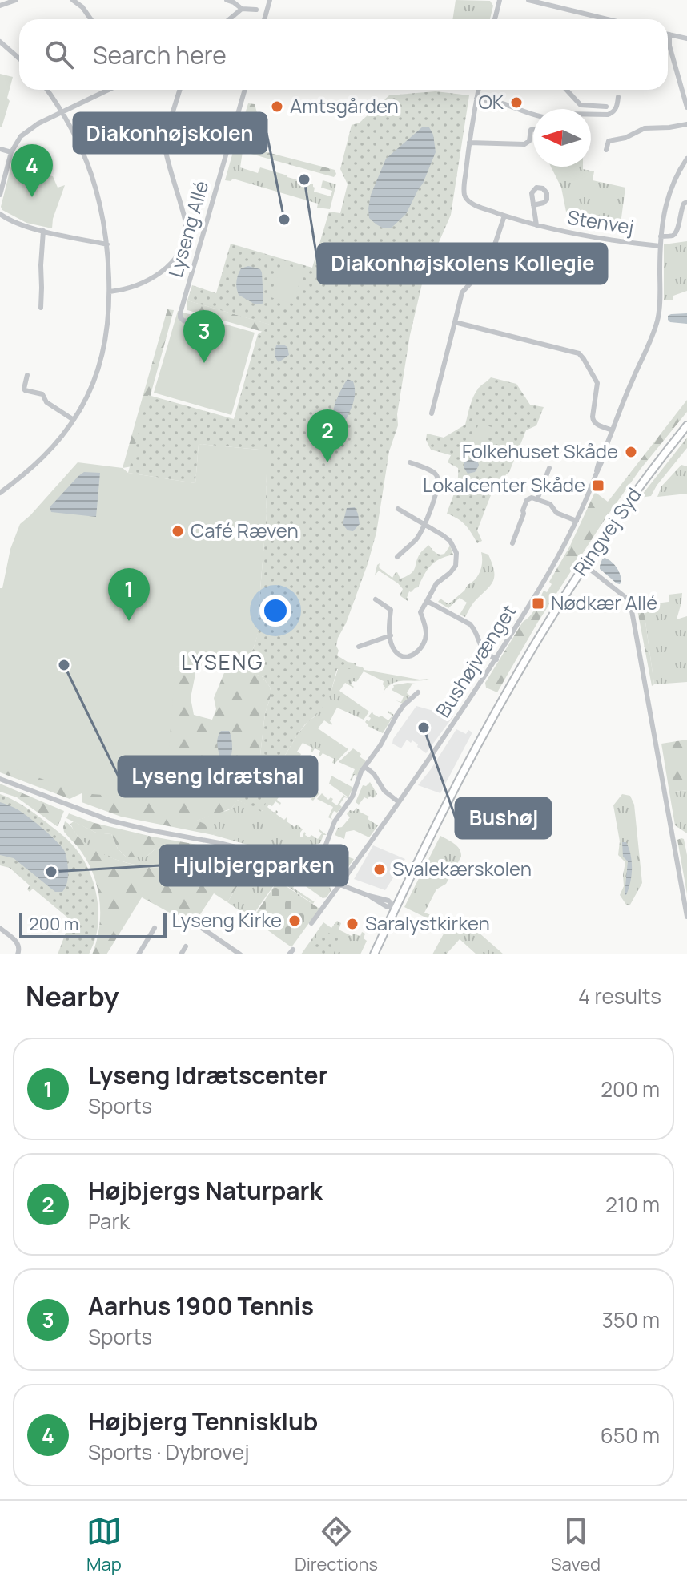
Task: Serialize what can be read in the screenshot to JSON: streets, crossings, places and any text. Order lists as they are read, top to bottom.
{
  "streets": {
    "main road": ["Ringvej Syd"],
    "street": ["Stenvej", "Lyseng Allé", "Bushøjvænget"]
  },
  "crossings": [
    ["Stenvej", "Bushøjvænget"]
  ],
  "districts": ["LYSENG"],
  "places": {
    "other": [
      "OK",
      "Amtsgården",
      "Diakonhøjskolens Kollegie",
      "Diakonhøjskolen",
      "Folkehuset Skåde",
      "Café Ræven",
      "Lyseng Idrætshal",
      "Bushøj",
      "Svalekærskolen",
      "Hjulbjergparken",
      "Lyseng Kirke",
      "Saralystkirken"
    ],
    "transit": ["Lokalcenter Skåde", "Nødkær Allé"]
  },
  "scale_bar": "200 m",
  "north": "left",
  "page": {
    "search": "Search here",
    "pins": [
      "4",
      "3",
      "2",
      "1"
    ],
    "scale": "200 m",
    "heading": ["Nearby", "4 results"],
    "list": [
      {
        "mark": "1",
        "name": "Lyseng Idrætscenter",
        "note": "Sports",
        "value": "200 m"
      },
      {
        "mark": "2",
        "name": "Højbjergs Naturpark",
        "note": "Park",
        "value": "210 m"
      },
      {
        "mark": "3",
        "name": "Aarhus 1900 Tennis",
        "note": "Sports",
        "value": "350 m"
      },
      {
        "mark": "4",
        "name": "Højbjerg Tennisklub",
        "note": "Sports · Dybrovej",
        "value": "650 m"
      }
    ],
    "nav": ["Map", "Directions", "Saved"]
  }
}
